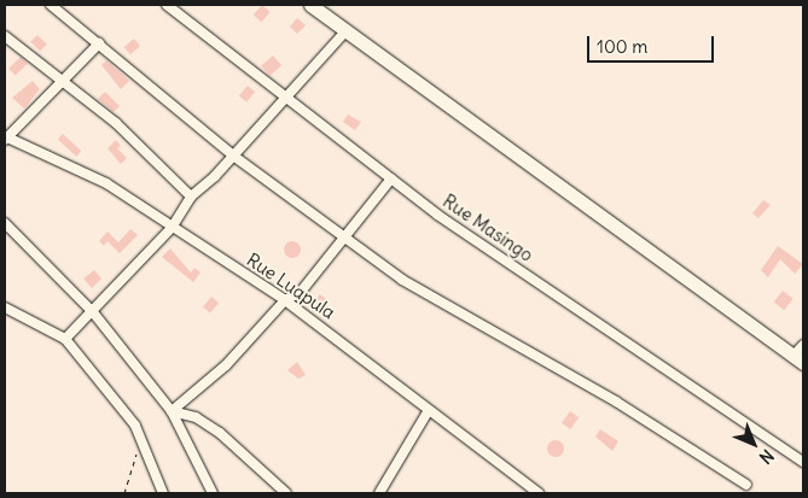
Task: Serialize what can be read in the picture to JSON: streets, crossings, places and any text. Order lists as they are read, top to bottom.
{
  "streets": {
    "street": ["Rue Masingo", "Rue Luapula"]
  },
  "scale_bar": "100 m",
  "north": "bottom right"
}
